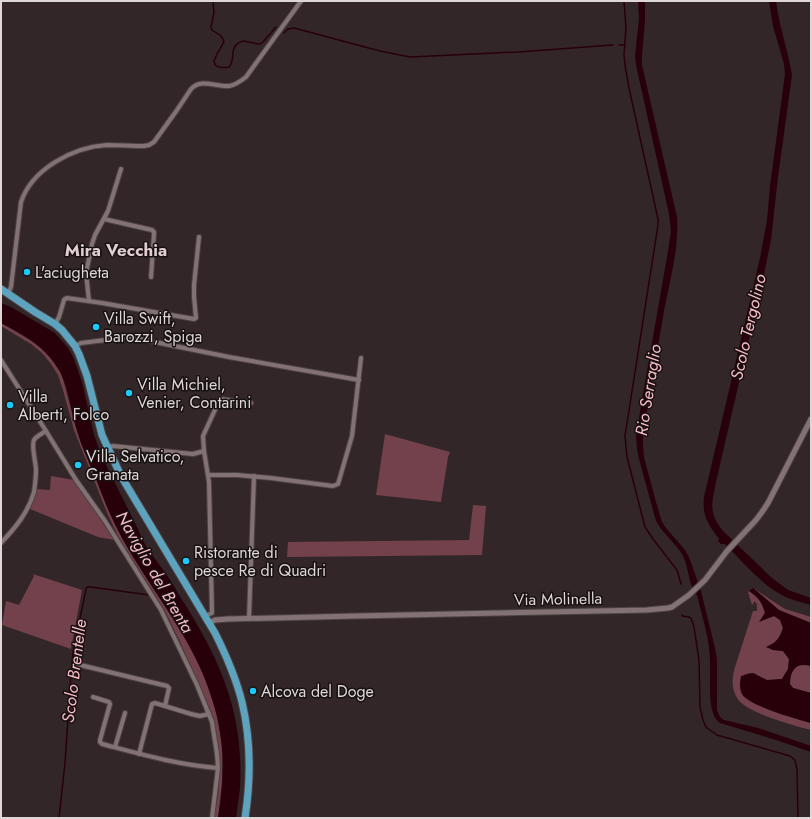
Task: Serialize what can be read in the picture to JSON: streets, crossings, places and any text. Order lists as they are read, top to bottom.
{
  "streets": {
    "street": ["Via Molinella"]
  },
  "districts": ["Mira Vecchia"],
  "water": [
    "Scolo Tergolino",
    "Rio Serraglio",
    "Naviglio del Brenta",
    "Scolo Brentelle"
  ],
  "places": [
    "L'aciugheta",
    "Villa Swift, Barozzi, Spiga",
    "Villa Michiel, Venier, Contarini",
    "Villa Alberti, Folco",
    "Villa Selvatico, Granata",
    "Ristorante di pesce Re di Quadri",
    "Alcova del Doge"
  ]
}
